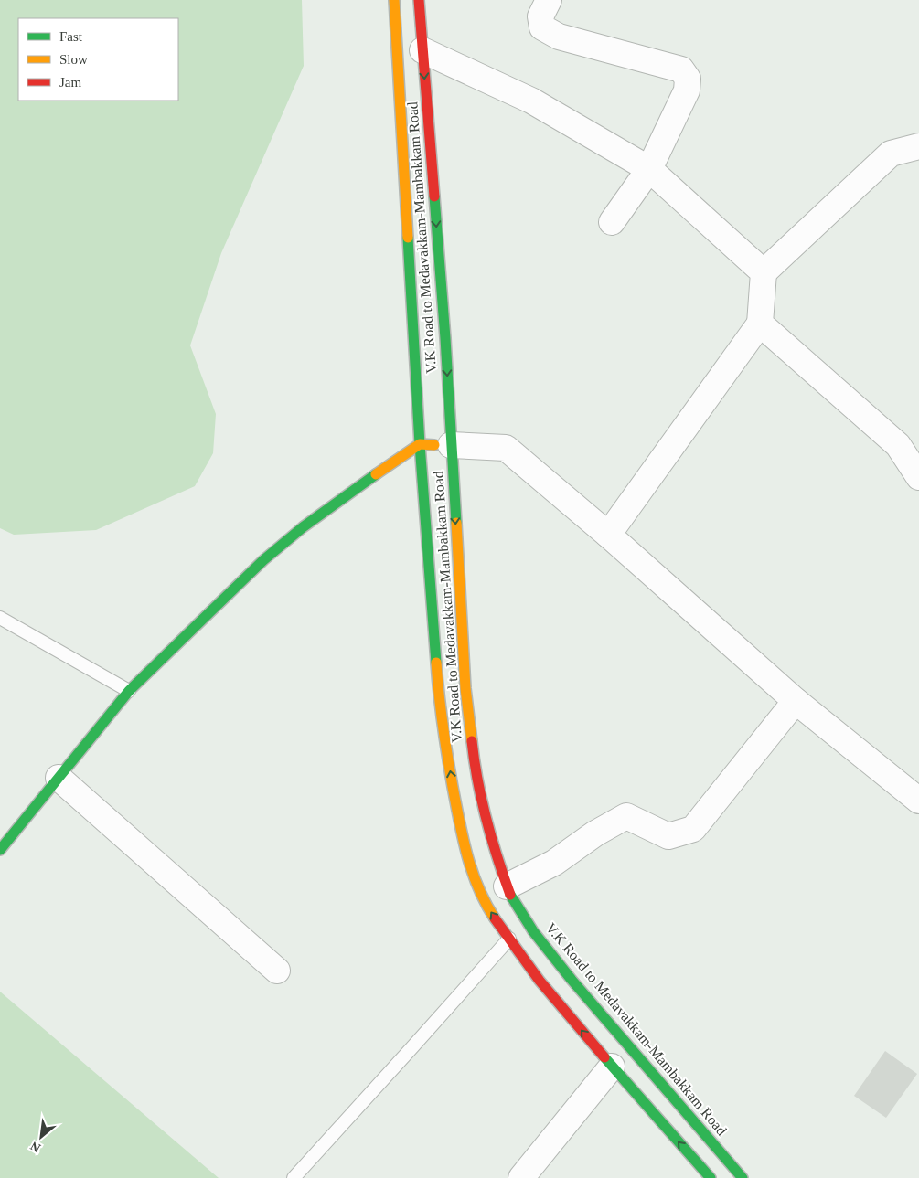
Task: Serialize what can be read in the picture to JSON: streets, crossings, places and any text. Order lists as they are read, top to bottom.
{
  "streets": {
    "street": ["V.K Road to Medavakkam-Mambakkam Road"]
  },
  "legend": ["Fast", "Slow", "Jam"],
  "north": "bottom left"
}
